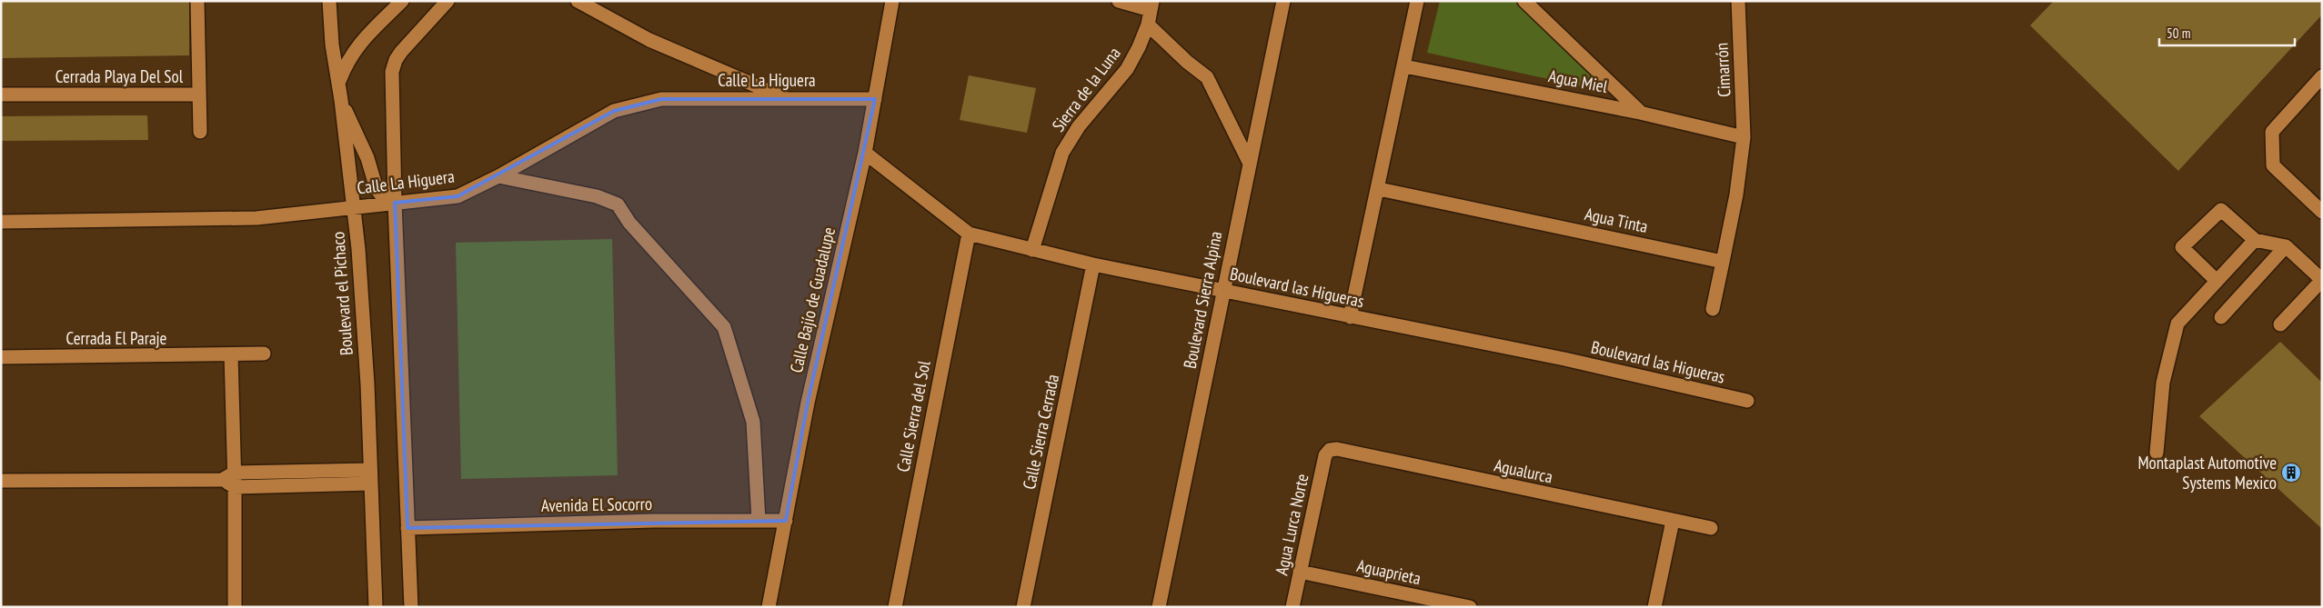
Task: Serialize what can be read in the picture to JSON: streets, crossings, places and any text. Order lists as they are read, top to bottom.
{
  "streets": {
    "street": [
      "Cimarrón",
      "Cerrada Playa Del Sol",
      "Calle La Higuera",
      "Agua Miel",
      "Sierra de la Luna",
      "Agua Tinta",
      "Boulevard las Higueras",
      "Boulevard el Pichaco",
      "Calle Bajío de Guadalupe",
      "Boulevard Sierra Alpina",
      "Cerrada El Paraje",
      "Calle Sierra del Sol",
      "Calle Sierra Cerrada",
      "Agualurca",
      "Avenida El Socorro",
      "Agua Lurca Norte",
      "Aguaprieta"
    ]
  },
  "crossings": [
    ["Cimarrón", "Agua Miel"],
    ["Calle La Higuera", "Boulevard el Pichaco"],
    ["Calle La Higuera", "Calle Bajío de Guadalupe"],
    ["Sierra de la Luna", "Boulevard las Higueras"],
    ["Boulevard las Higueras", "Calle Bajío de Guadalupe"],
    ["Boulevard las Higueras", "Boulevard Sierra Alpina"],
    ["Boulevard las Higueras", "Calle Sierra del Sol"],
    ["Boulevard las Higueras", "Calle Sierra Cerrada"],
    ["Calle Bajío de Guadalupe", "Avenida El Socorro"],
    ["Agualurca", "Agua Lurca Norte"],
    ["Agua Lurca Norte", "Aguaprieta"]
  ],
  "places": {
    "building": ["Montaplast Automotive Systems Mexico"]
  },
  "scale_bar": "50 m"
}
